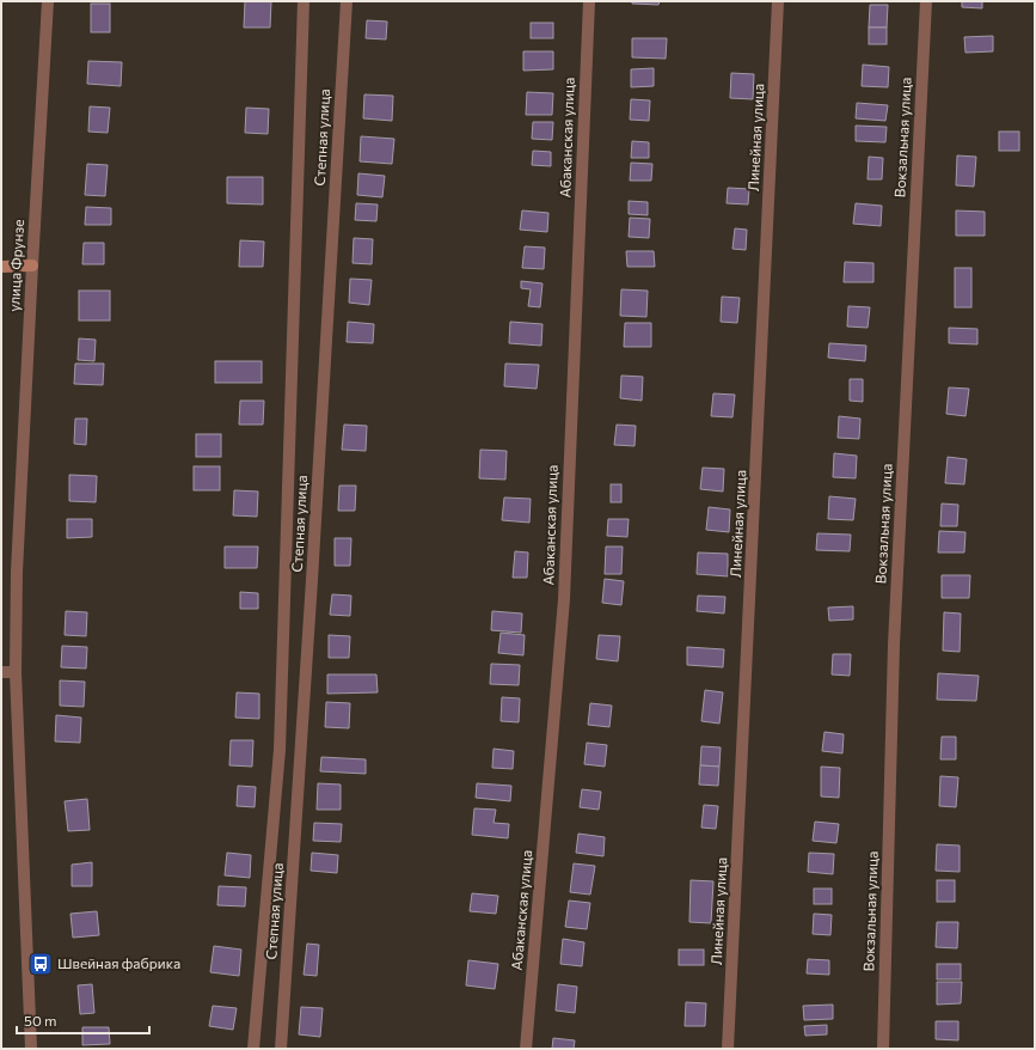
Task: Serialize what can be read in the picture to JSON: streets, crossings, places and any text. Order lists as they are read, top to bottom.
{
  "streets": {
    "street": [
      "Степная улица",
      "Абаканская улица",
      "Линейная улица",
      "Вокзальная улица",
      "улица Фрунзе"
    ]
  },
  "places": {
    "bus stop": ["Швейная фабрика"]
  },
  "scale_bar": "50 m"
}
